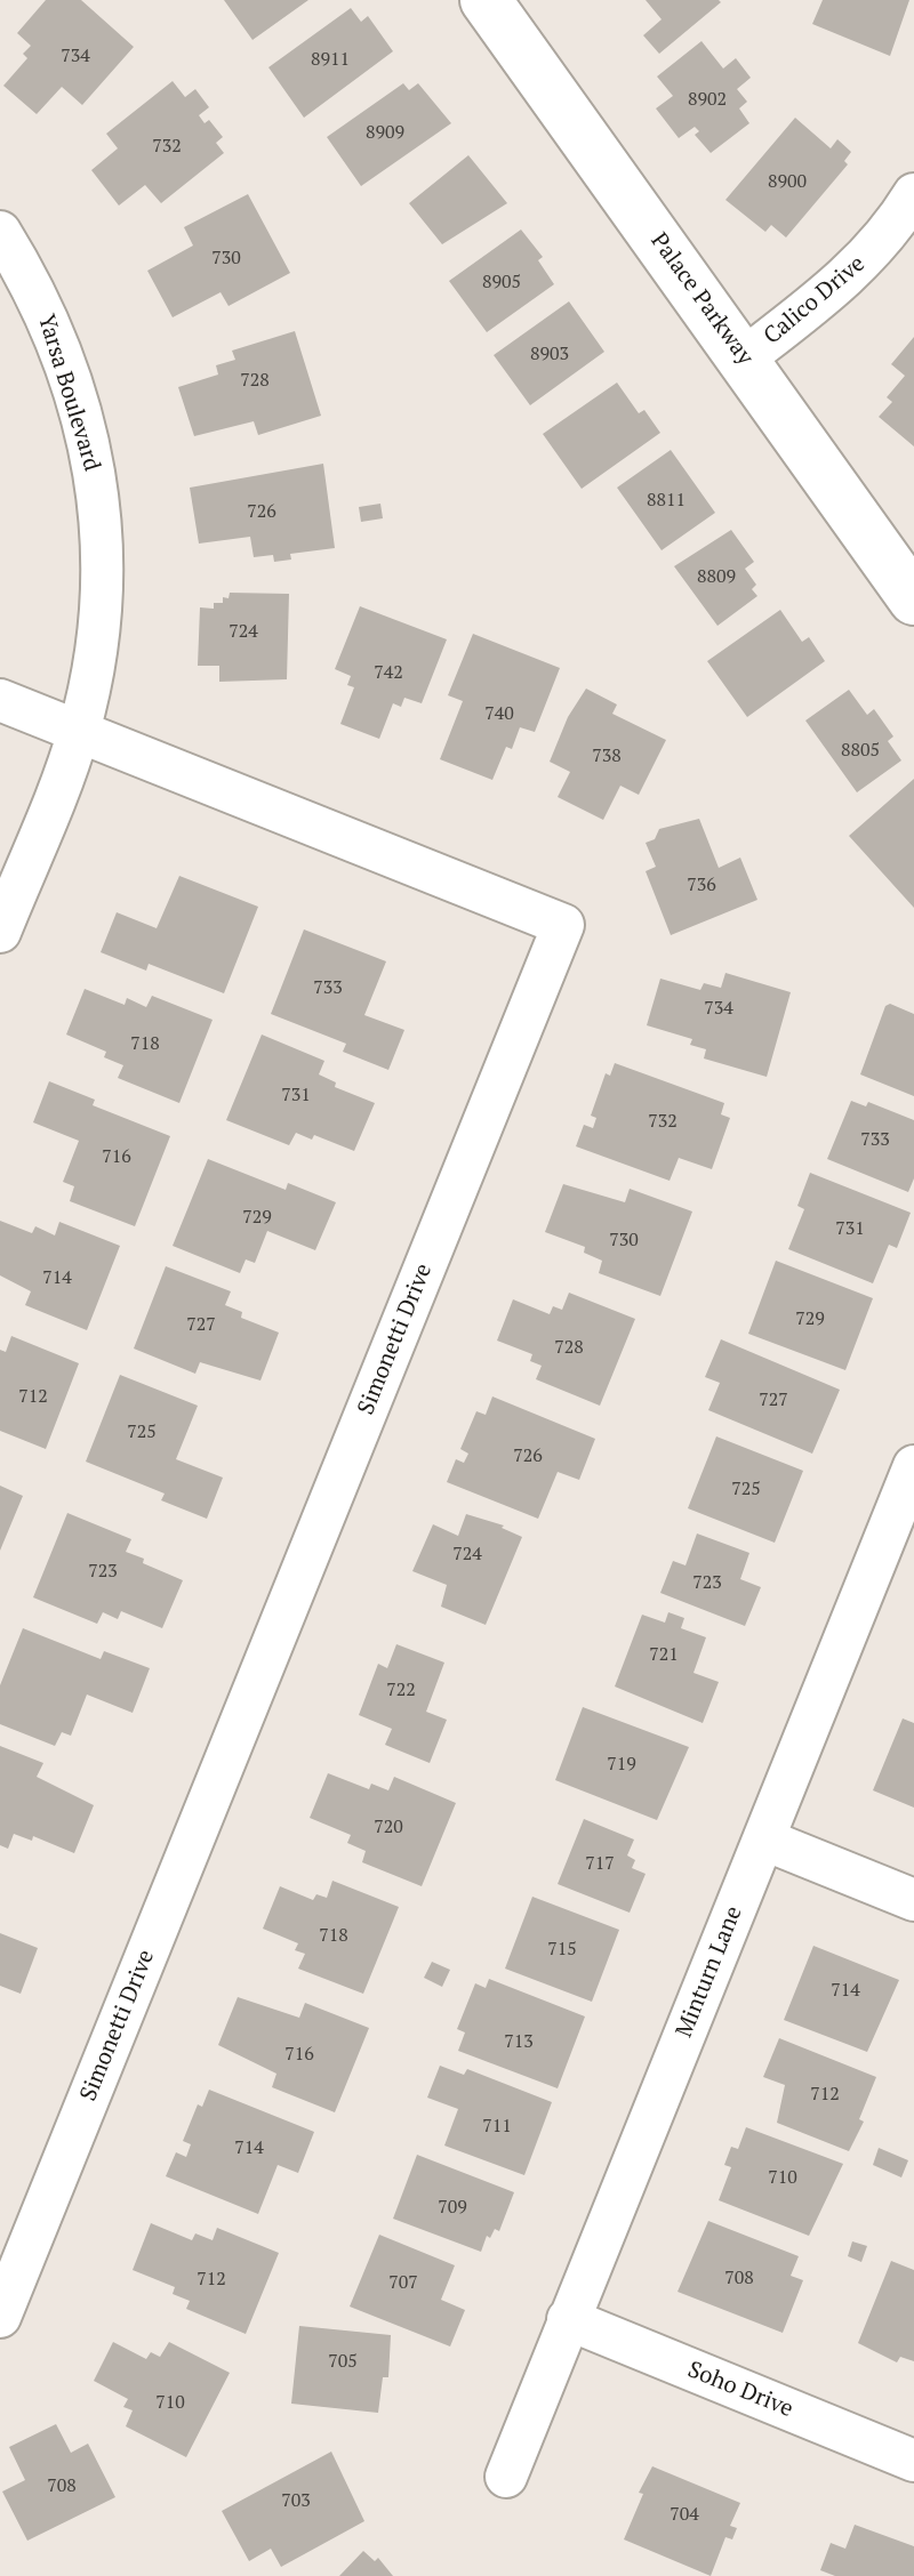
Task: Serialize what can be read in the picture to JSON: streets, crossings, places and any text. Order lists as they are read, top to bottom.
{
  "streets": {
    "street": [
      "Palace Parkway",
      "Calico Drive",
      "Yarsa Boulevard",
      "Simonetti Drive",
      "Minturn Lane",
      "Soho Drive"
    ]
  },
  "crossings": [
    ["Palace Parkway", "Calico Drive"],
    ["Yarsa Boulevard", "Simonetti Drive"],
    ["Minturn Lane", "Soho Drive"]
  ],
  "house_numbers": [
    "734",
    "8911",
    "8902",
    "8909",
    "732",
    "8900",
    "730",
    "8905",
    "8903",
    "728",
    "8811",
    "726",
    "8809",
    "724",
    "742",
    "740",
    "8805",
    "738",
    "736",
    "733",
    "734",
    "718",
    "731",
    "732",
    "733",
    "716",
    "729",
    "731",
    "730",
    "714",
    "729",
    "727",
    "728",
    "712",
    "727",
    "725",
    "726",
    "725",
    "724",
    "723",
    "723",
    "721",
    "722",
    "719",
    "720",
    "717",
    "718",
    "715",
    "714",
    "713",
    "716",
    "712",
    "711",
    "714",
    "710",
    "709",
    "708",
    "712",
    "707",
    "705",
    "710",
    "708",
    "703",
    "704"
  ]
}
